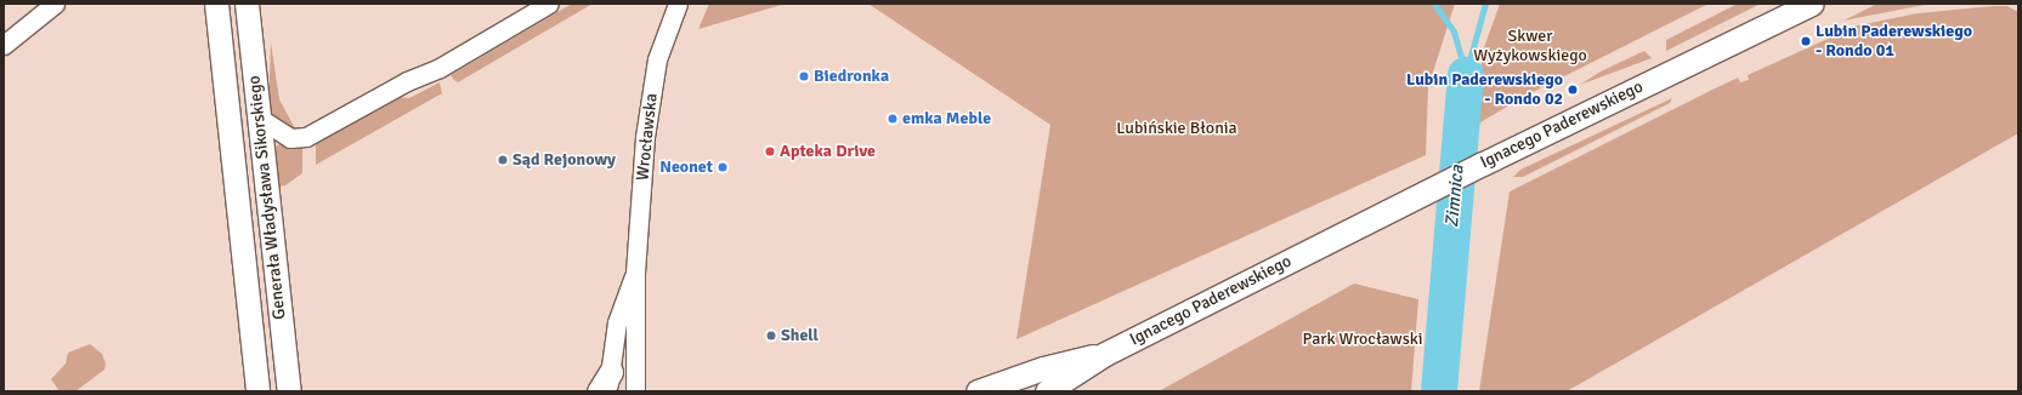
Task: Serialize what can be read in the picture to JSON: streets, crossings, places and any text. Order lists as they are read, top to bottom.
{
  "streets": {
    "street": ["Ignacego Paderewskiego", "Wrocławska", "Generała Władysława Sikorskiego"]
  },
  "water": ["Zimnica"],
  "parks": ["Skwer Wyżykowskiego", "Lubińskie Błonia", "Park Wrocławski"],
  "places": [
    "Lubin Paderewskiego - Rondo 01",
    "Biedronka",
    "Lubin Paderewskiego - Rondo 02",
    "emka Meble",
    "Apteka Drive",
    "Sąd Rejonowy",
    "Neonet",
    "Shell"
  ]
}
